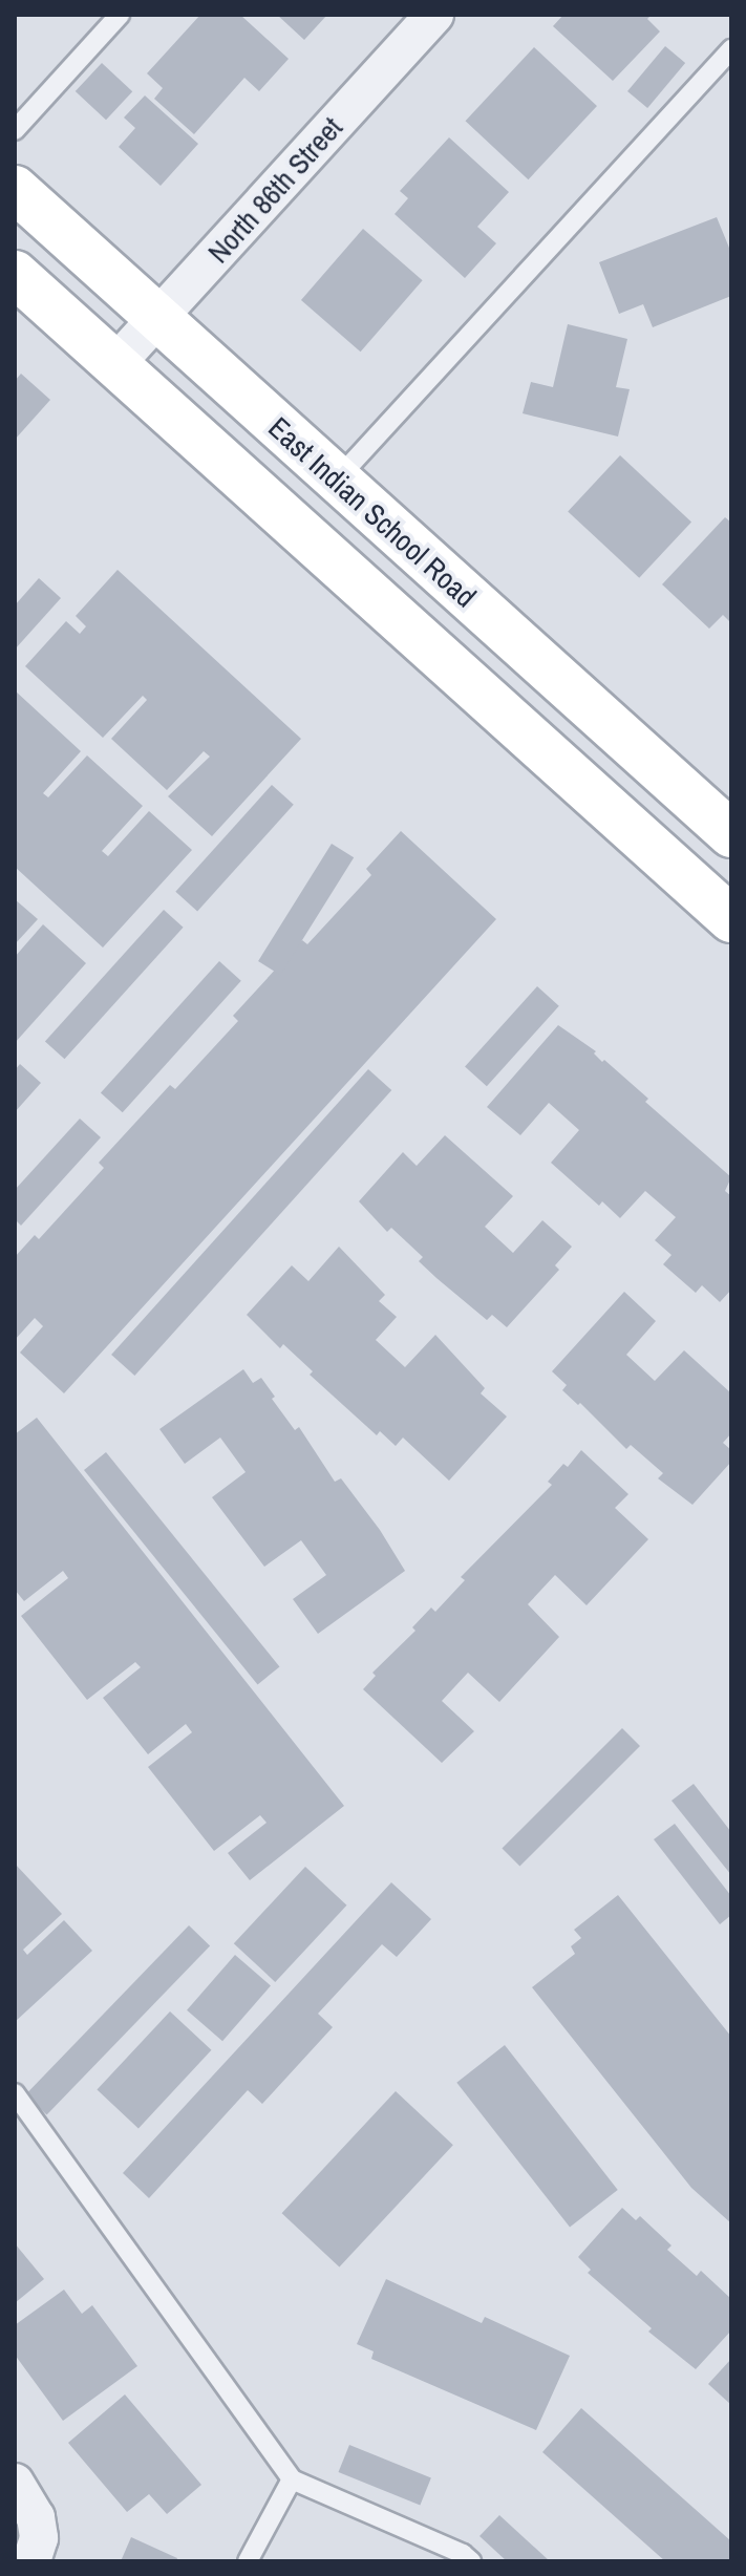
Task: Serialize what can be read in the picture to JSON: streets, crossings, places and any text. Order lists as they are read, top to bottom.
{
  "streets": {
    "main road": ["East Indian School Road"],
    "street": ["North 86th Street"]
  },
  "crossings": [
    ["North 86th Street", "East Indian School Road"]
  ]
}
